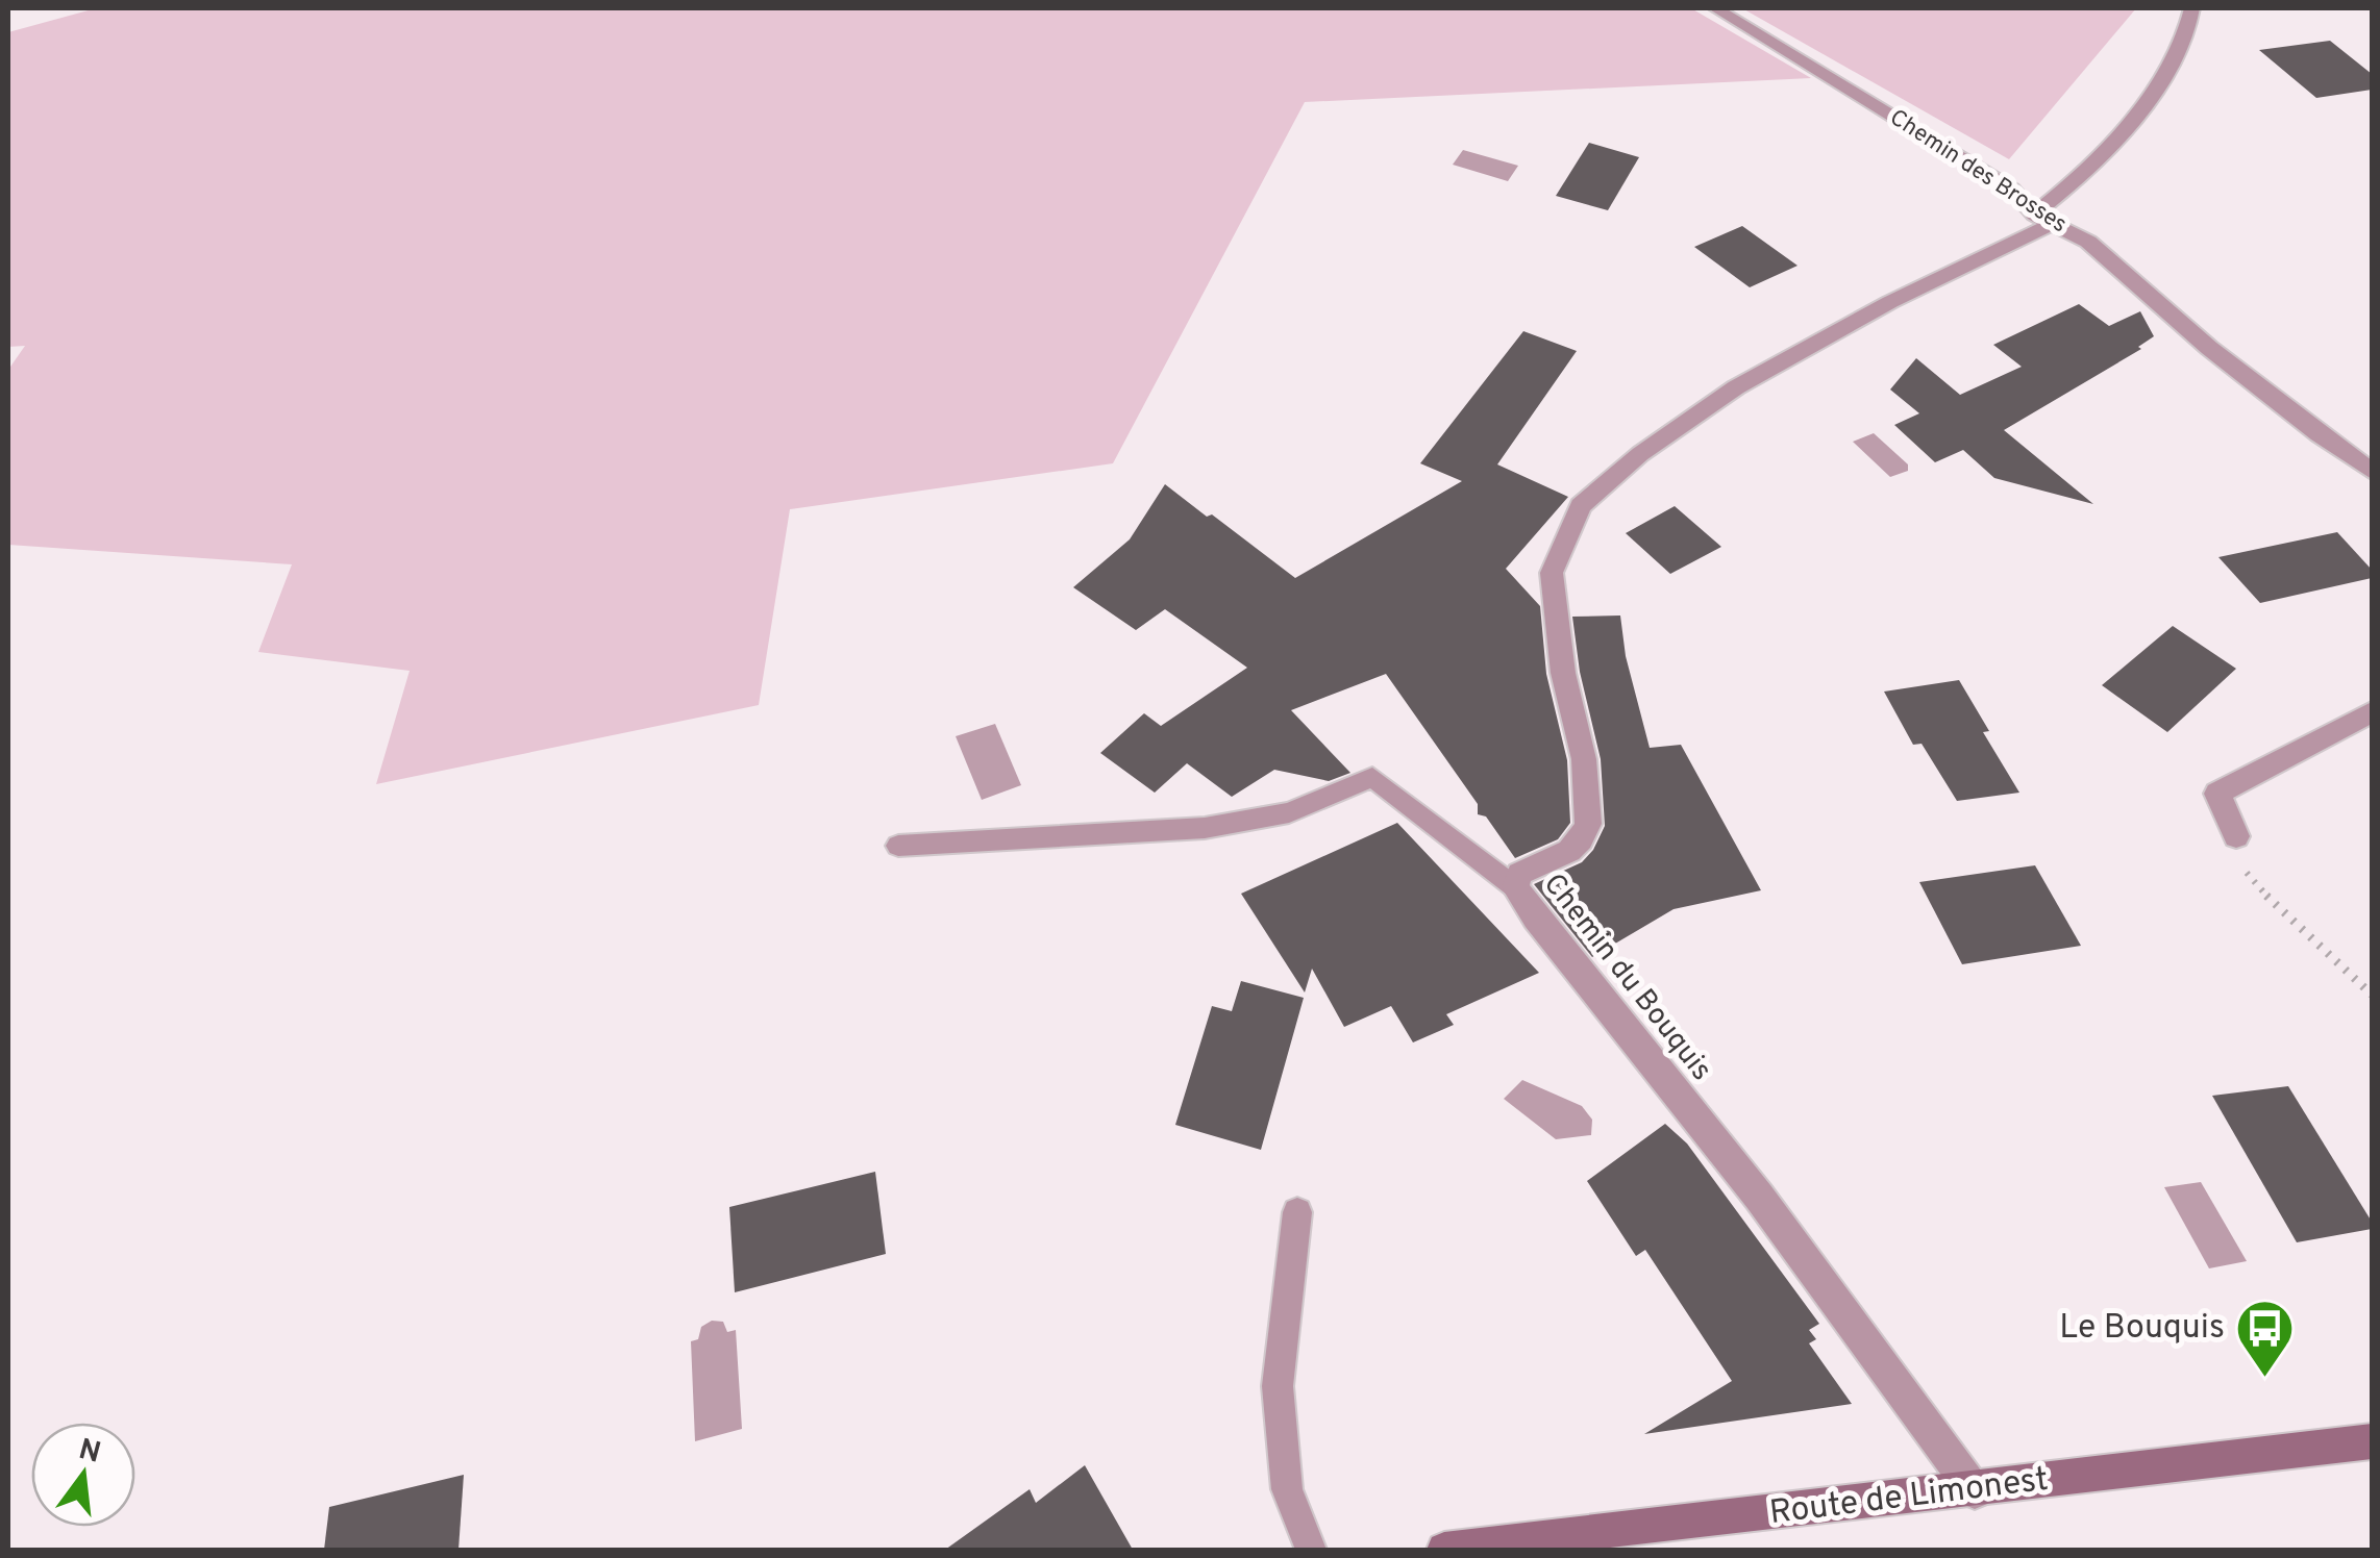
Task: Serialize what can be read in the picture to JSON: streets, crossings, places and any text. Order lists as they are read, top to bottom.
{
  "streets": {
    "street": ["Chemin des Brosses", "Chemin du Bouquis", "Route de Limonest"]
  },
  "crossings": [
    ["Chemin des Brosses", "Chemin du Bouquis"],
    ["Chemin du Bouquis", "Route de Limonest"]
  ],
  "places": {
    "bus stop": ["Le Bouquis"]
  },
  "north": "top"
}
